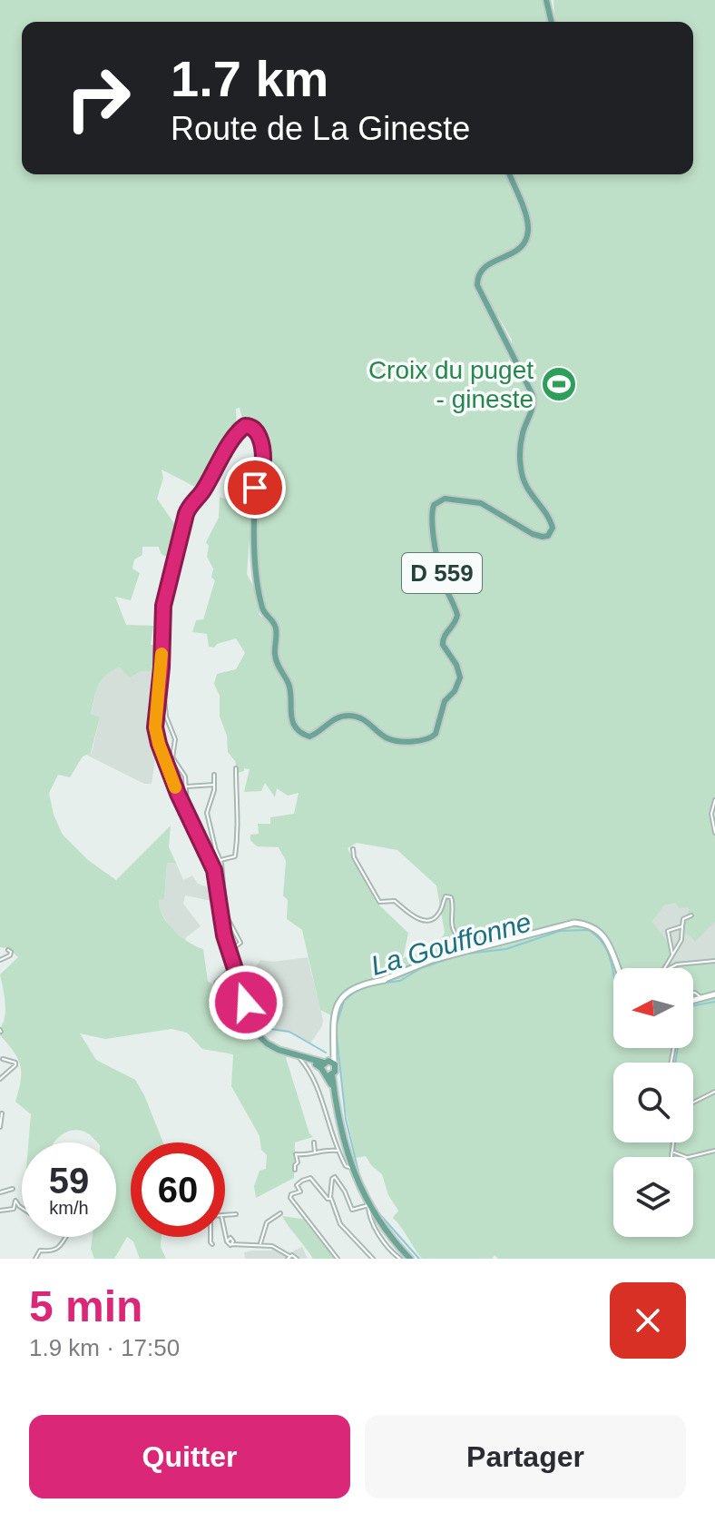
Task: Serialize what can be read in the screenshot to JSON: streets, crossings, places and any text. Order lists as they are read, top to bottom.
{
  "streets": {
    "main road": ["D 559"]
  },
  "water": ["La Gouffonne"],
  "places": {
    "sports": ["Croix du puget - gineste"]
  },
  "north": "left",
  "page": {
    "turn": ["1.7 km", "Route de La Gineste"],
    "speed": "59 km/h",
    "limit": "60",
    "heading": ["5 min", "1.9 km · 17:50"],
    "buttons": ["Quitter", "Partager"]
  }
}
